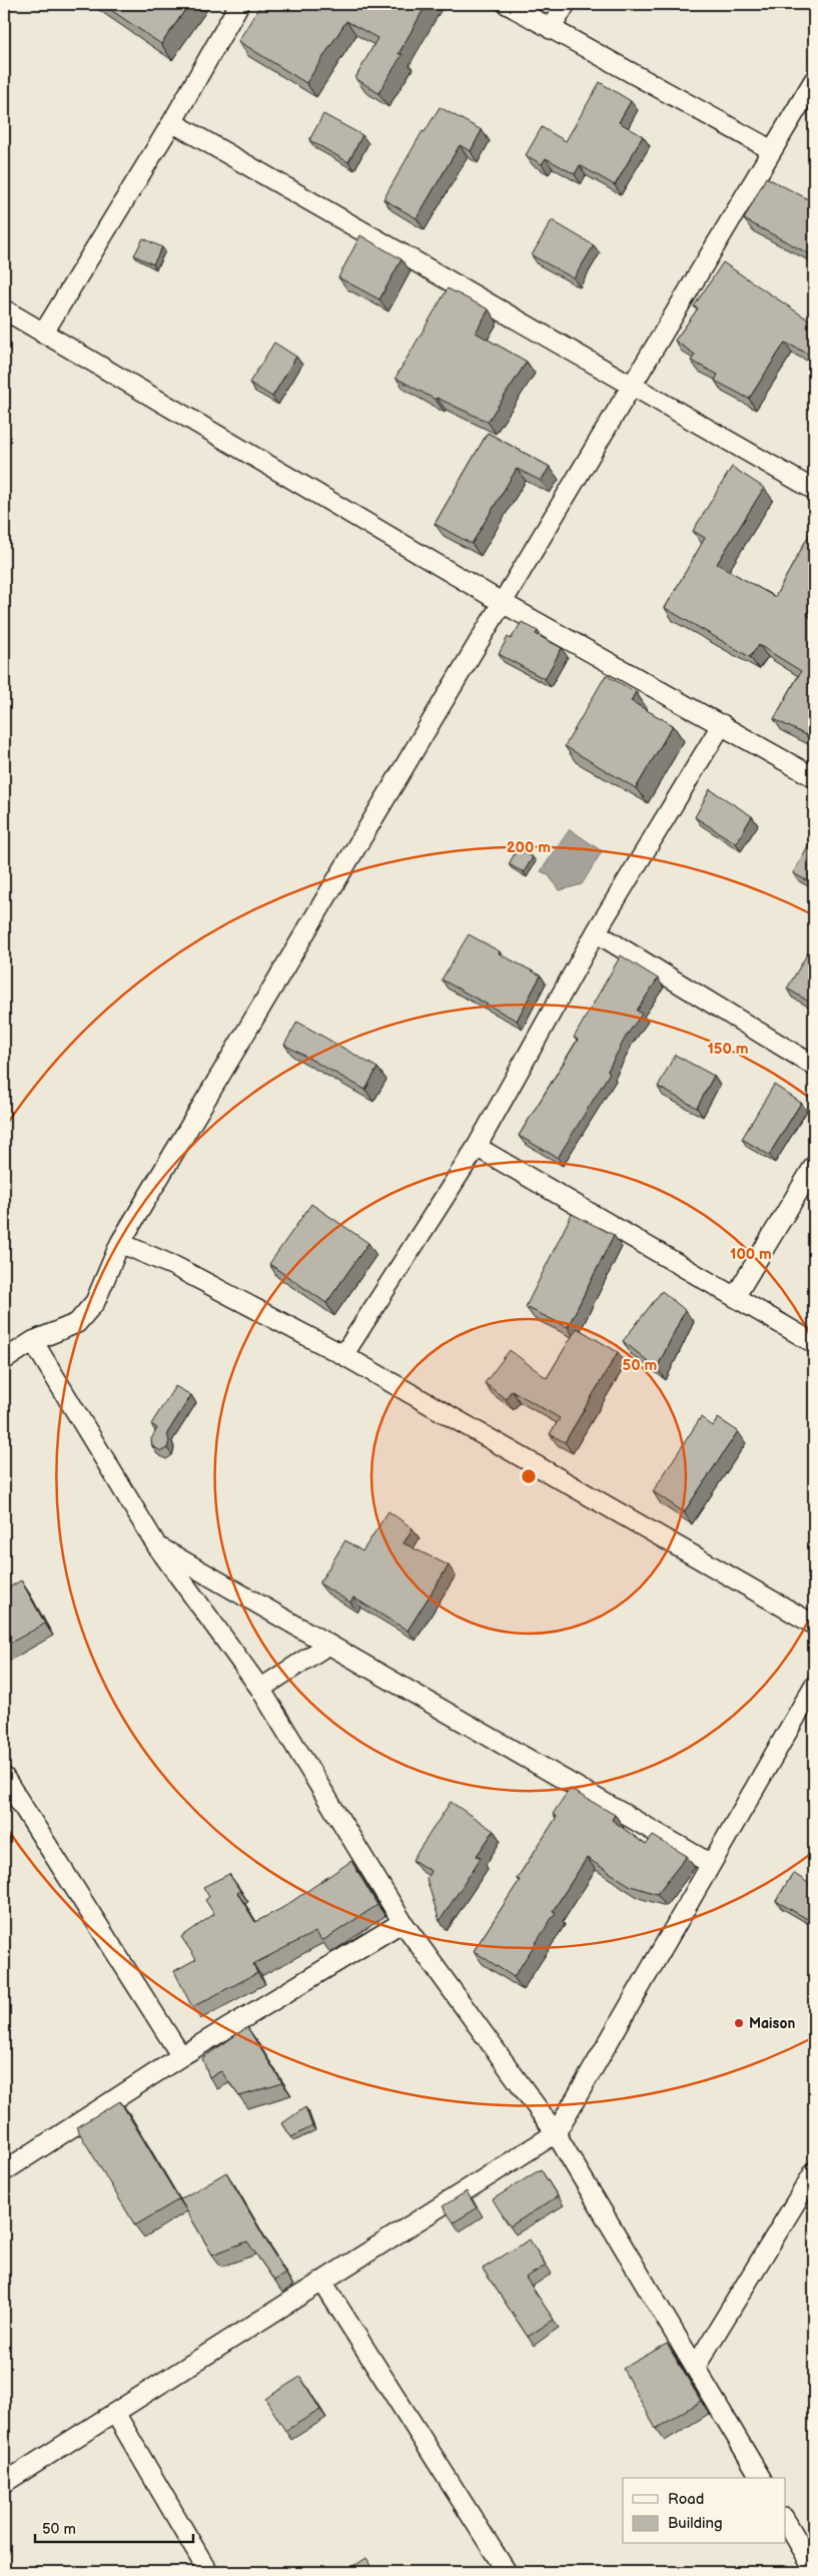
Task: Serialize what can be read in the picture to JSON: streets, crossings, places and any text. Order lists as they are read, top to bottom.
{
  "places": ["Maison"],
  "legend": ["Road", "Building"],
  "scale_bar": "50 m",
  "rings": [
    "200 m",
    "150 m",
    "100 m",
    "50 m"
  ]
}
